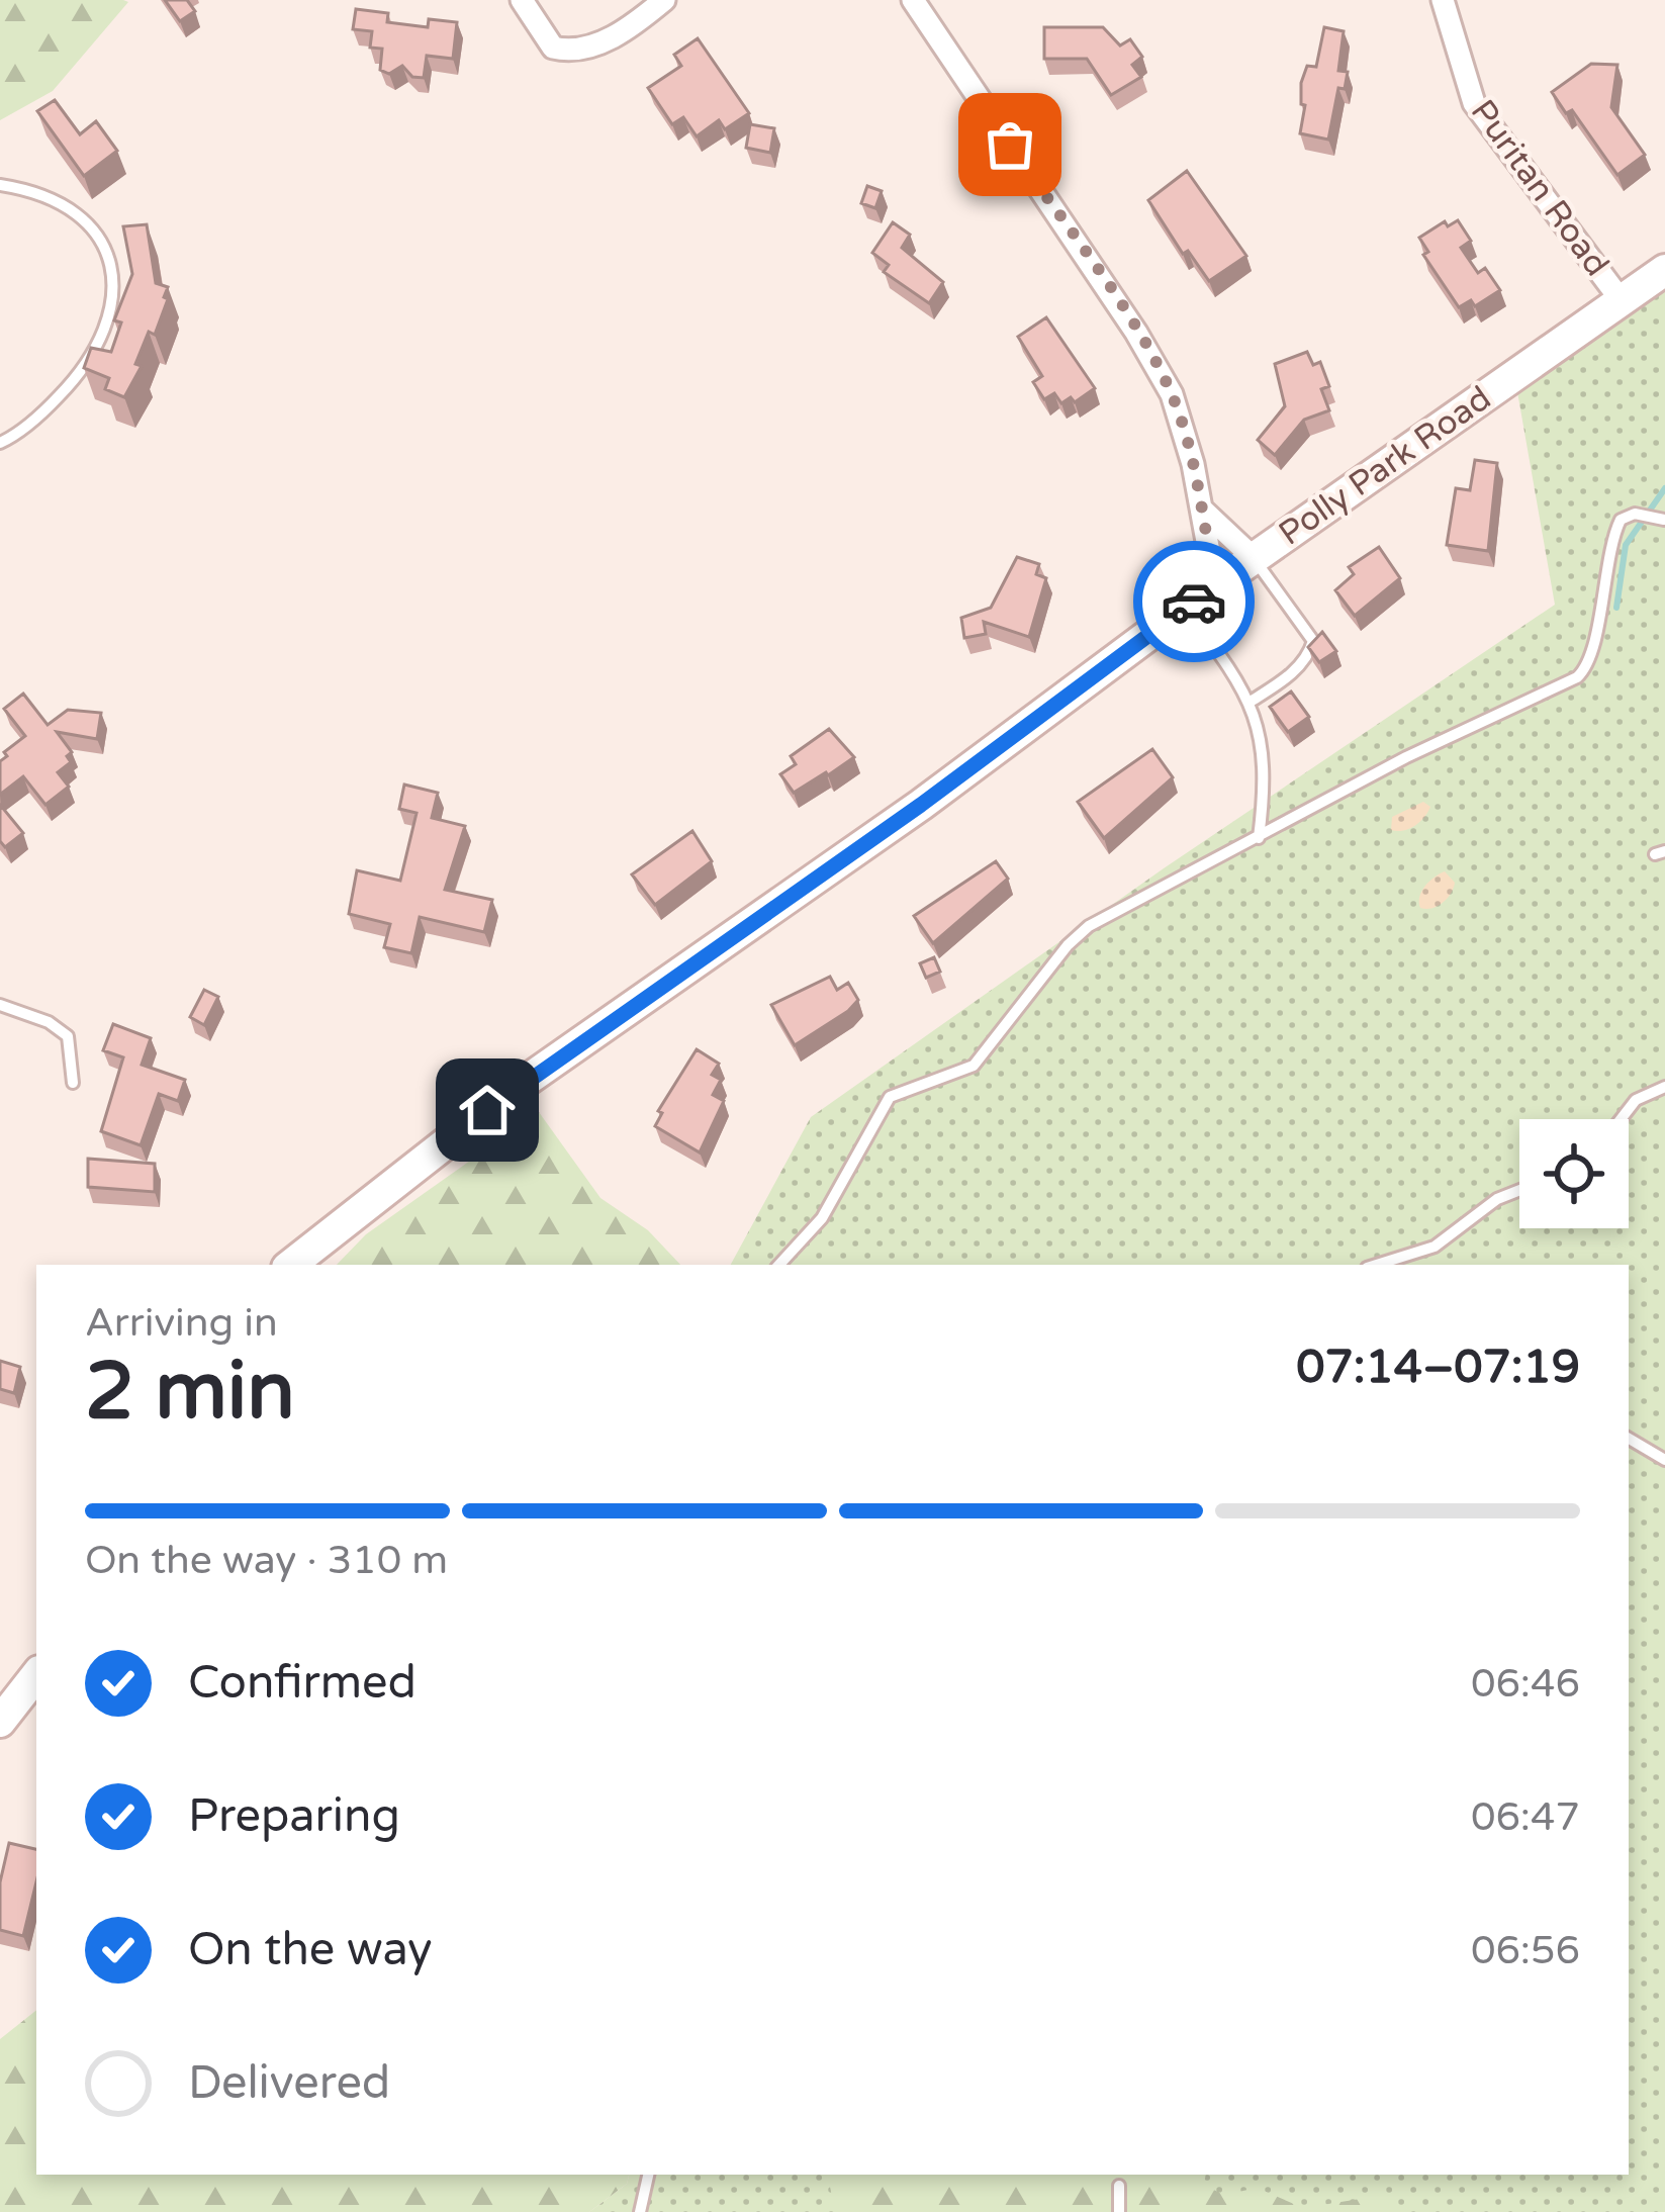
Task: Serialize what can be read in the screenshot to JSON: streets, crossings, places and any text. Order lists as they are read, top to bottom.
{
  "streets": {
    "street": ["Puritan Road", "Polly Park Road"]
  },
  "crossings": [
    ["Puritan Road", "Polly Park Road"]
  ],
  "page": {
    "heading": ["2 min", "Arriving in", "07:14–07:19"],
    "bar": "On the way · 310 m",
    "list": [
      ["Confirmed", "06:46"],
      ["Preparing", "06:47"],
      ["On the way", "06:56"],
      "Delivered"
    ]
  }
}
